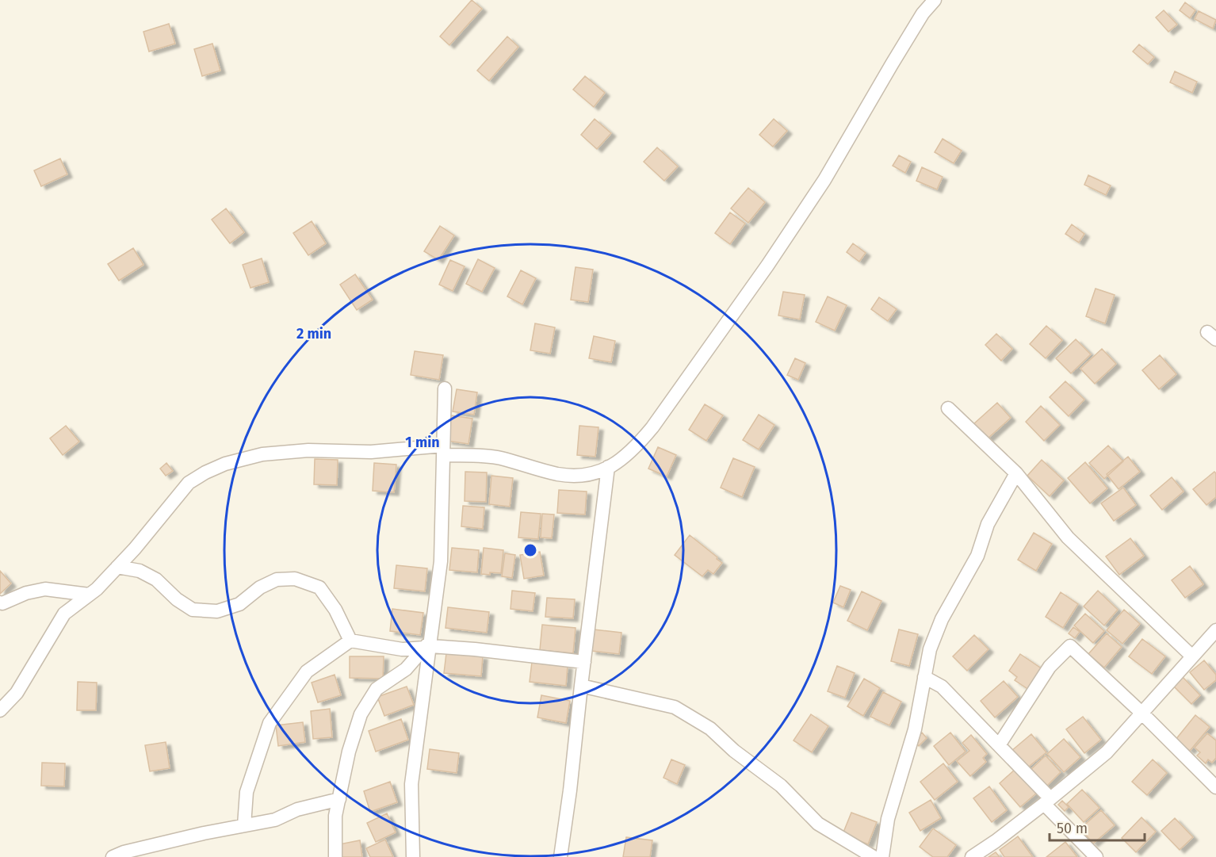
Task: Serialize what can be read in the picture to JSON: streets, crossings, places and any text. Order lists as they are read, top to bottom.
{
  "scale_bar": "50 m",
  "rings": ["2 min", "1 min"]
}
